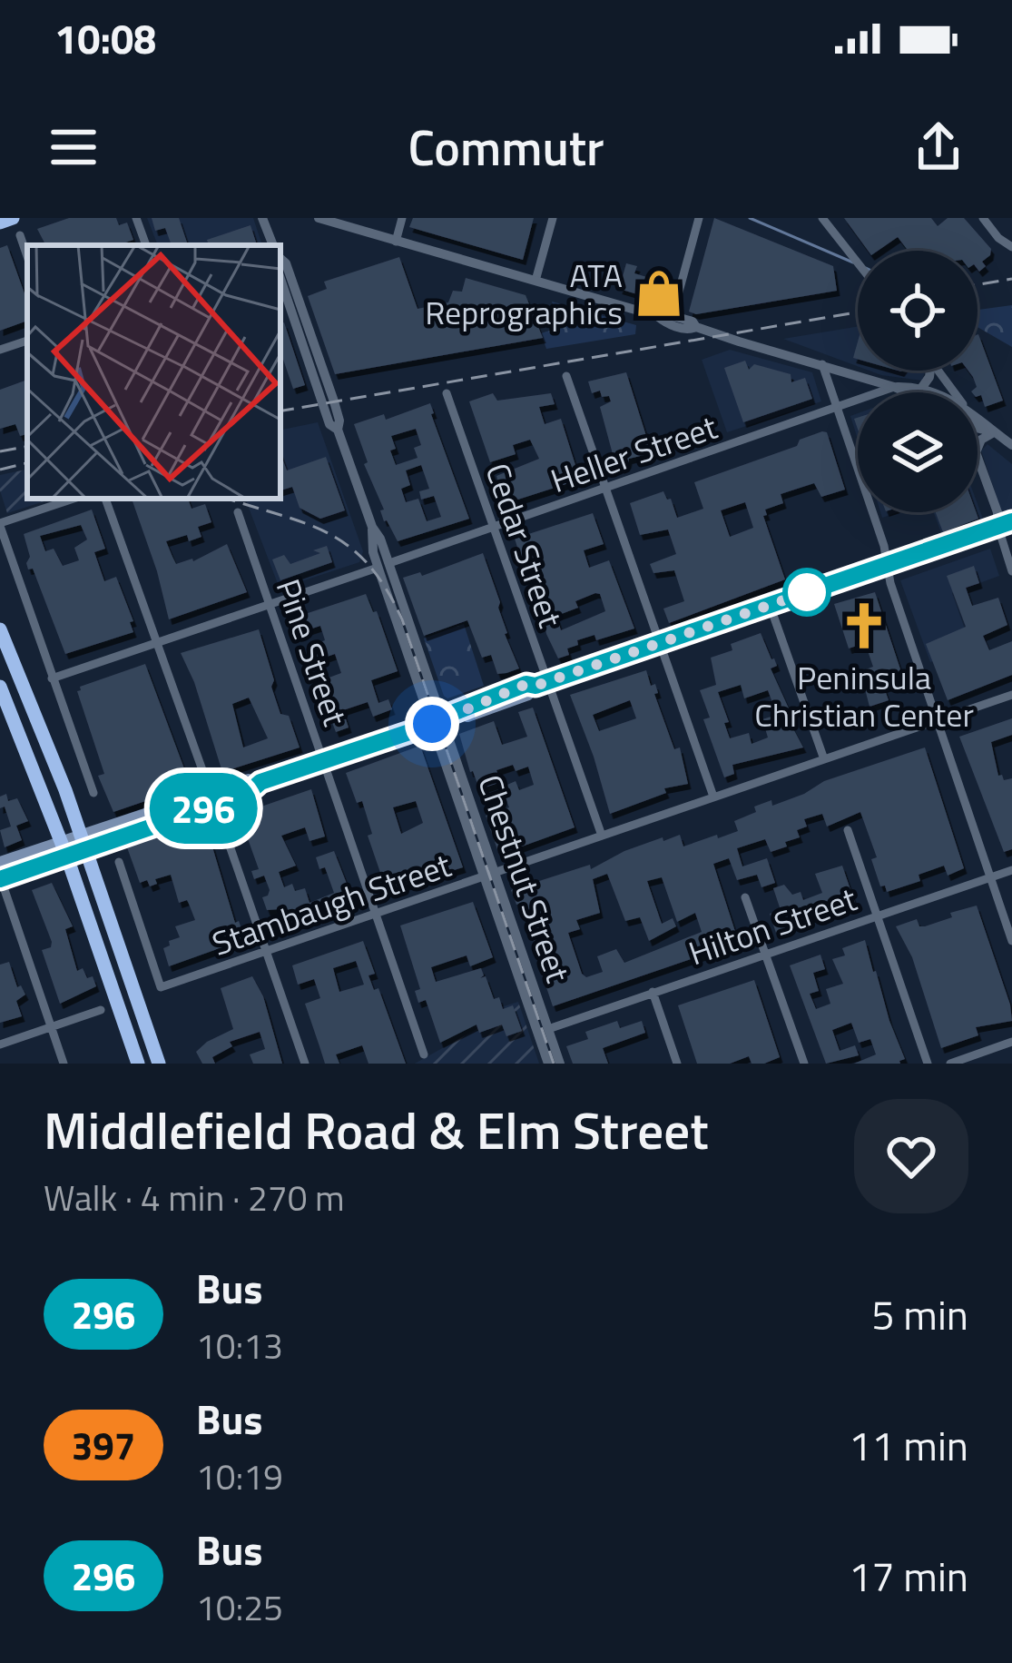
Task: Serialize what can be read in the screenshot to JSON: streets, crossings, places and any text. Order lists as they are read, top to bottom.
{
  "streets": {
    "street": [
      "Heller Street",
      "Cedar Street",
      "Pine Street",
      "Chestnut Street",
      "Stambaugh Street",
      "Hilton Street"
    ]
  },
  "crossings": [
    ["Heller Street", "Cedar Street"],
    ["Heller Street", "Pine Street"],
    ["Heller Street", "Chestnut Street"],
    ["Cedar Street", "Stambaugh Street"],
    ["Pine Street", "Stambaugh Street"],
    ["Chestnut Street", "Stambaugh Street"],
    ["Chestnut Street", "Hilton Street"]
  ],
  "places": {
    "shop": ["ATA Reprographics"],
    "church": ["Peninsula Christian Center"]
  },
  "lines": ["bus line 296"],
  "page": {
    "status": "10:08",
    "header": "Commutr",
    "on_map": "296",
    "heading": ["Middlefield Road & Elm Street", "Walk · 4 min · 270 m"],
    "list": [
      {
        "mark": "296",
        "name": "Bus",
        "note": "10:13",
        "value": "5 min"
      },
      {
        "mark": "397",
        "name": "Bus",
        "note": "10:19",
        "value": "11 min"
      },
      {
        "mark": "296",
        "name": "Bus",
        "note": "10:25",
        "value": "17 min"
      }
    ]
  }
}
